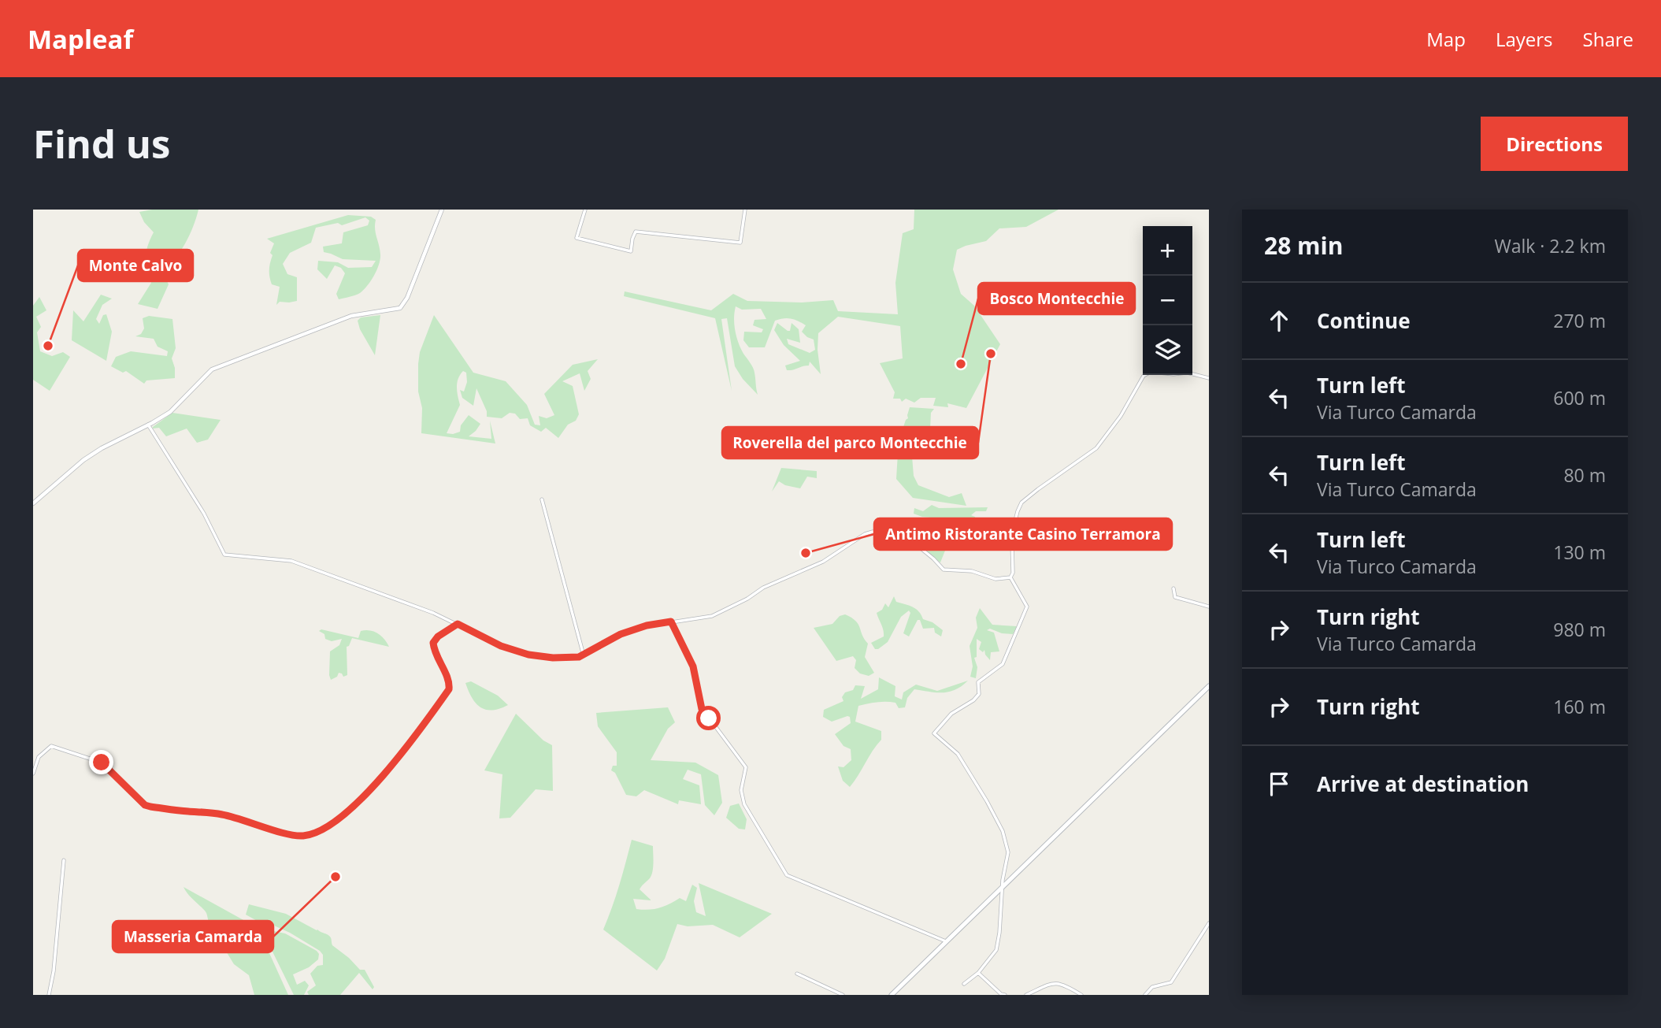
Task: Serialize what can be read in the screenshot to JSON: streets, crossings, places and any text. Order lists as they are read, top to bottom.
{
  "places": [
    "Monte Calvo",
    "Roverella del parco Montecchie",
    "Bosco Montecchie",
    "Antimo Ristorante Casino Terramora",
    "Masseria Camarda"
  ],
  "page": {
    "header": "Mapleaf",
    "nav": ["Map", "Layers", "Share"],
    "buttons": "Directions",
    "title": "Find us",
    "heading": ["28 min", "Walk · 2.2 km"],
    "map_buttons": ["+", "−"],
    "list": [
      ["Continue", "270 m"],
      ["Turn left", "Via Turco Camarda", "600 m"],
      ["Turn left", "Via Turco Camarda", "80 m"],
      ["Turn left", "Via Turco Camarda", "130 m"],
      ["Turn right", "Via Turco Camarda", "980 m"],
      ["Turn right", "160 m"],
      "Arrive at destination"
    ]
  }
}
